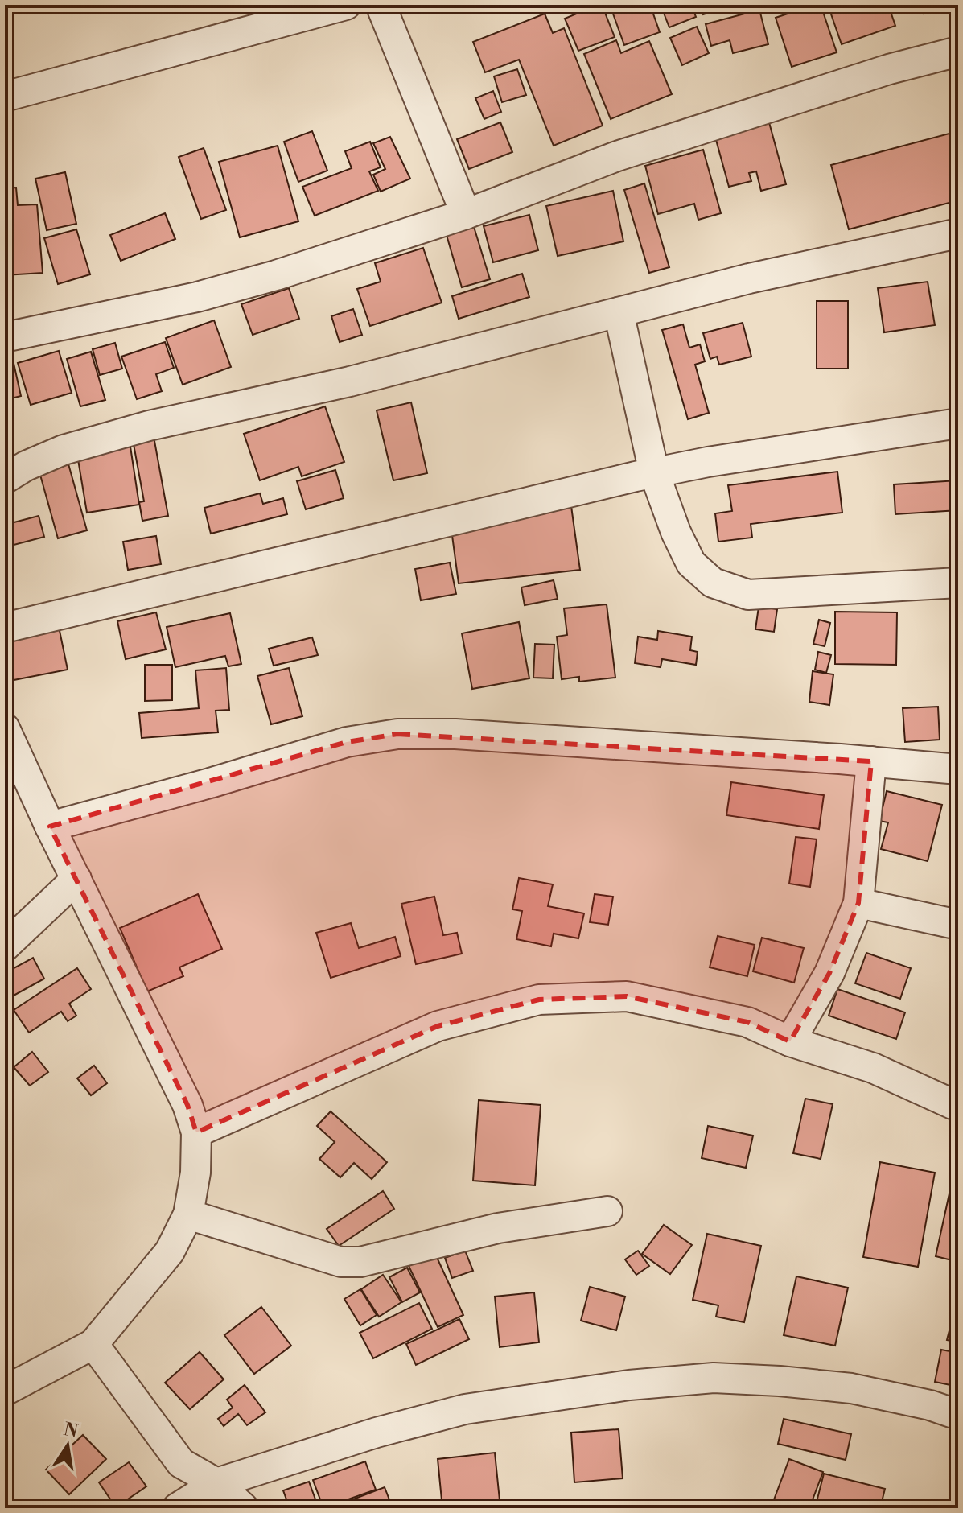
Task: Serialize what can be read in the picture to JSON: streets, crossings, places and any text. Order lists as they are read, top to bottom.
{
  "north": "top"
}
